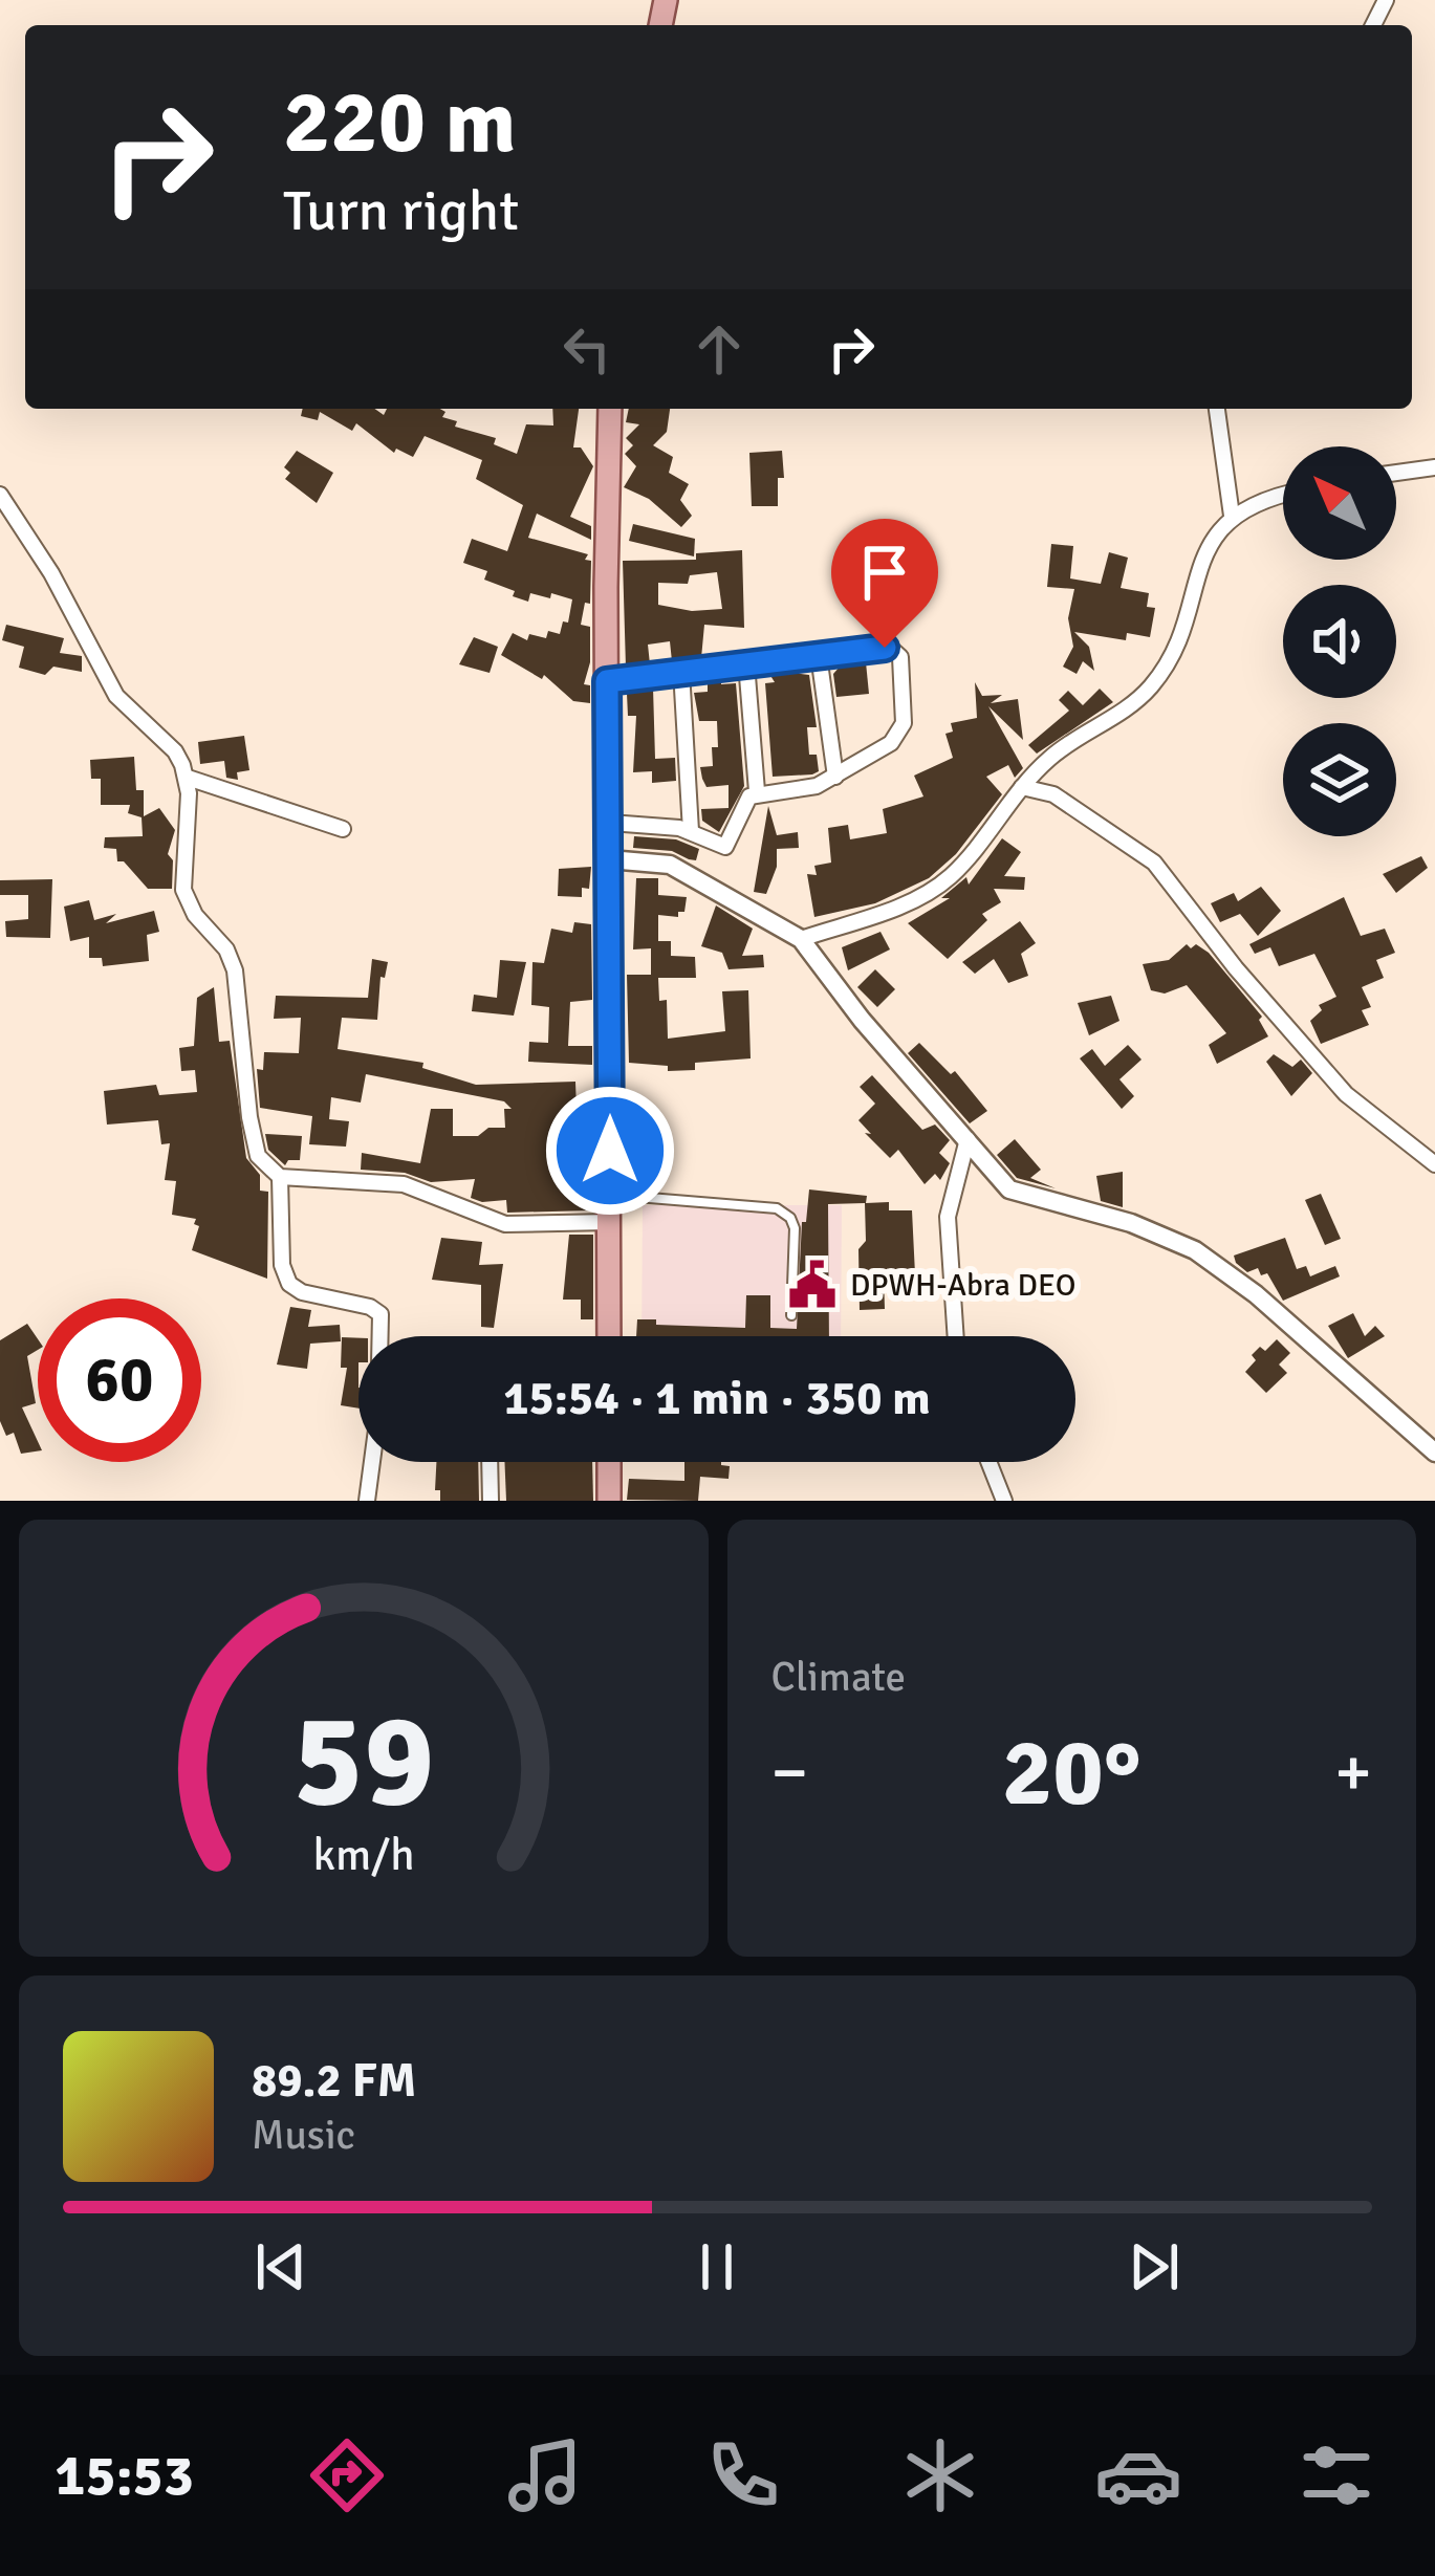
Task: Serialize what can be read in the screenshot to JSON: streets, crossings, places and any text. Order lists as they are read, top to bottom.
{
  "places": {
    "public building": ["DPWH-Abra DEO"]
  },
  "north": "top left",
  "page": {
    "turn": ["220 m", "Turn right"],
    "limit": "60",
    "trip": "15:54 · 1 min · 350 m",
    "tile": "Climate",
    "heat": ["−", "20°", "+"],
    "song": ["89.2 FM", "Music"],
    "tabs": "15:53",
    "gauge": ["59", "km/h"]
  }
}
